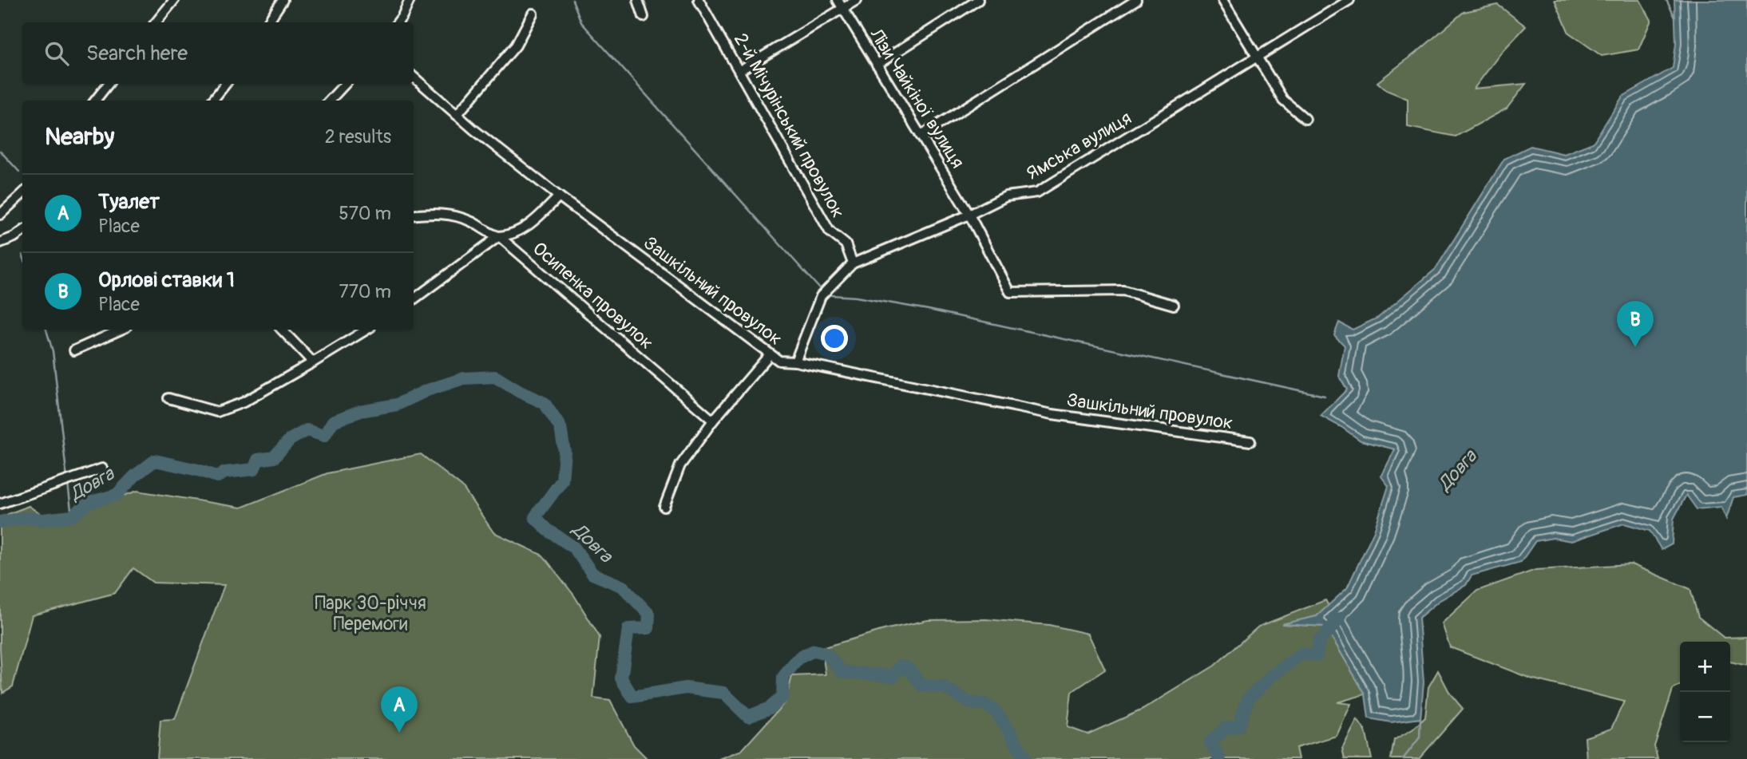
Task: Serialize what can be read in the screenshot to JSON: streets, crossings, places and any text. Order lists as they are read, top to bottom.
{
  "streets": {
    "street": [
      "Лізи Чайкіної вулиця",
      "2-й Мічурінський провулок",
      "Ямська вулиця",
      "Зашкільний провулок",
      "Осипенка провулок"
    ]
  },
  "crossings": [
    ["Лізи Чайкіної вулиця", "Ямська вулиця"],
    ["2-й Мічурінський провулок", "Ямська вулиця"],
    ["Ямська вулиця", "Зашкільний провулок"]
  ],
  "water": ["Довга"],
  "parks": ["Парк 30-річчя Перемоги"],
  "page": {
    "search": "Search here",
    "heading": ["Nearby", "2 results"],
    "list": [
      {
        "mark": "A",
        "name": "Туалет",
        "note": "Place",
        "value": "570 m"
      },
      {
        "mark": "B",
        "name": "Орлові ставки 1",
        "note": "Place",
        "value": "770 m"
      }
    ],
    "pins": ["B", "A"],
    "map_buttons": ["+", "−"]
  }
}
